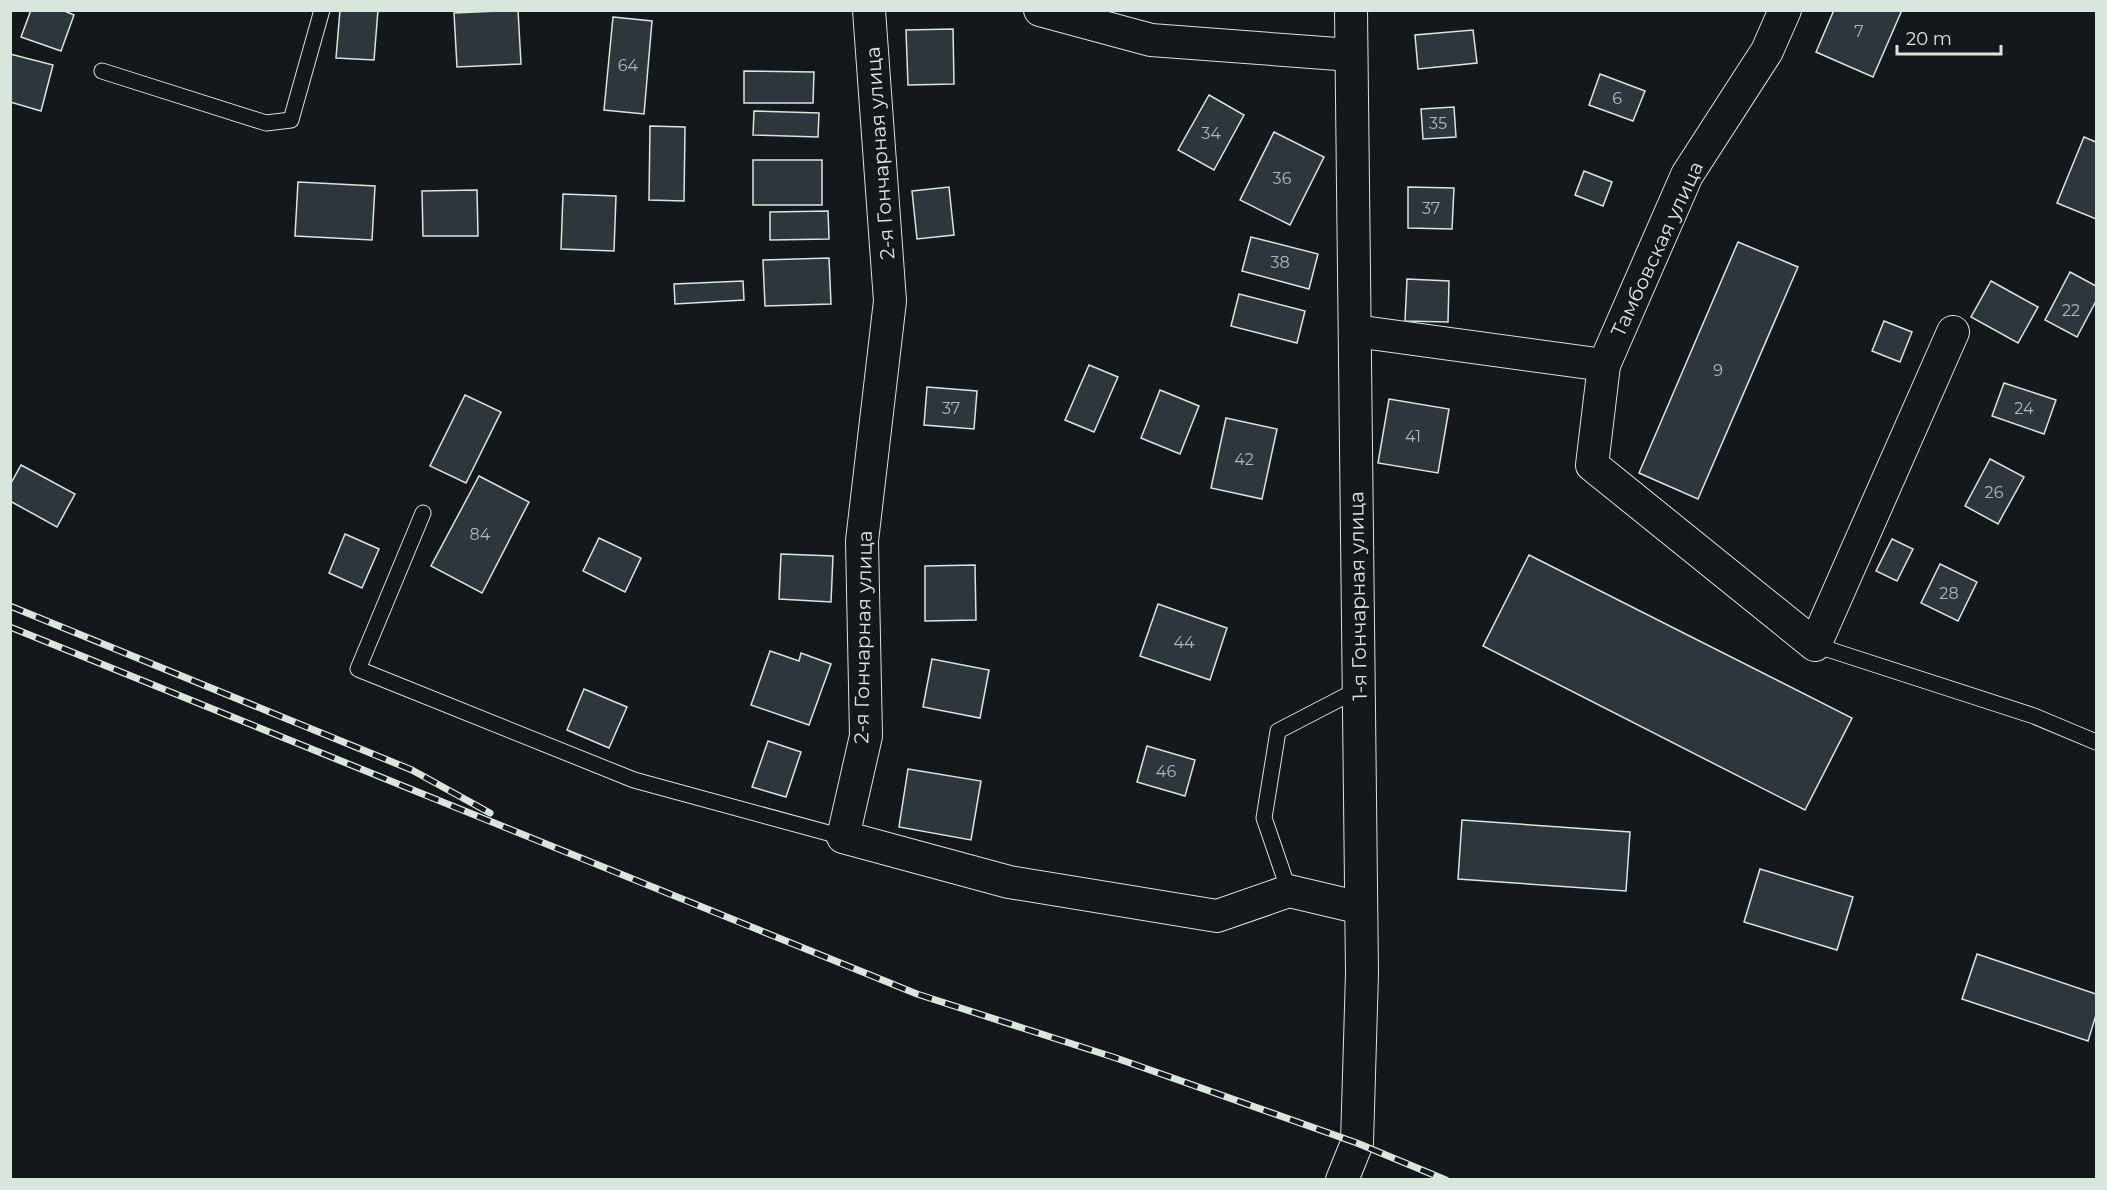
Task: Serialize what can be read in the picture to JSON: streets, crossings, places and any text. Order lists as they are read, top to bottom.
{
  "streets": {
    "street": ["2-я Гончарная улица", "Тамбовская улица", "1-я Гончарная улица"]
  },
  "house_numbers": [
    "7",
    "64",
    "6",
    "35",
    "34",
    "36",
    "37",
    "38",
    "22",
    "9",
    "37",
    "24",
    "41",
    "42",
    "26",
    "84",
    "28",
    "44",
    "46"
  ],
  "scale_bar": "20 m"
}
